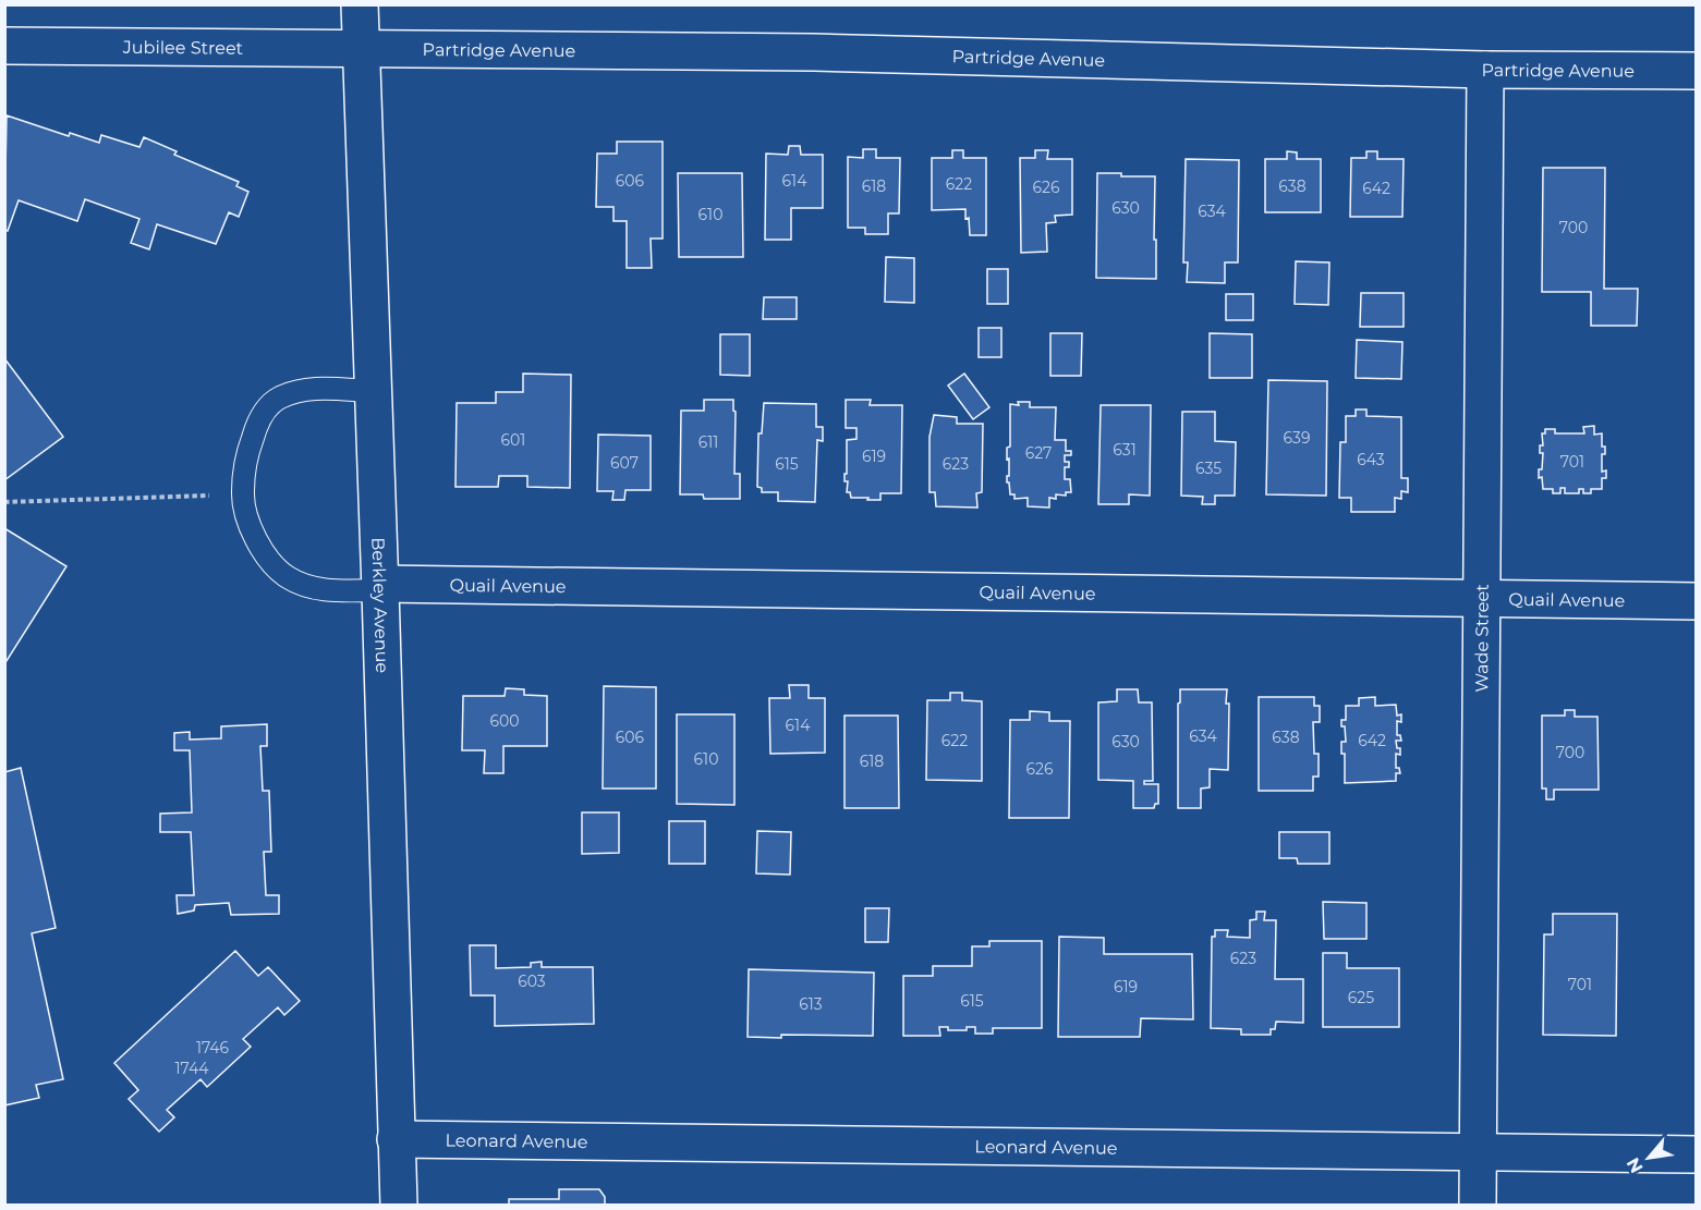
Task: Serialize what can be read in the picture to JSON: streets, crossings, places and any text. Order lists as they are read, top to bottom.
{
  "streets": {
    "street": [
      "Jubilee Street",
      "Partridge Avenue",
      "Quail Avenue",
      "Berkley Avenue",
      "Wade Street",
      "Leonard Avenue"
    ]
  },
  "crossings": [
    ["Jubilee Street", "Partridge Avenue"],
    ["Jubilee Street", "Berkley Avenue"],
    ["Partridge Avenue", "Berkley Avenue"],
    ["Partridge Avenue", "Wade Street"],
    ["Quail Avenue", "Berkley Avenue"],
    ["Quail Avenue", "Wade Street"],
    ["Berkley Avenue", "Leonard Avenue"],
    ["Wade Street", "Leonard Avenue"]
  ],
  "house_numbers": [
    "606",
    "614",
    "622",
    "618",
    "638",
    "626",
    "642",
    "630",
    "634",
    "610",
    "700",
    "639",
    "601",
    "611",
    "631",
    "627",
    "619",
    "643",
    "701",
    "607",
    "615",
    "623",
    "635",
    "600",
    "614",
    "634",
    "606",
    "638",
    "622",
    "642",
    "630",
    "700",
    "610",
    "618",
    "626",
    "623",
    "603",
    "701",
    "619",
    "625",
    "615",
    "613",
    "1746",
    "1744"
  ],
  "north": "bottom left"
}
